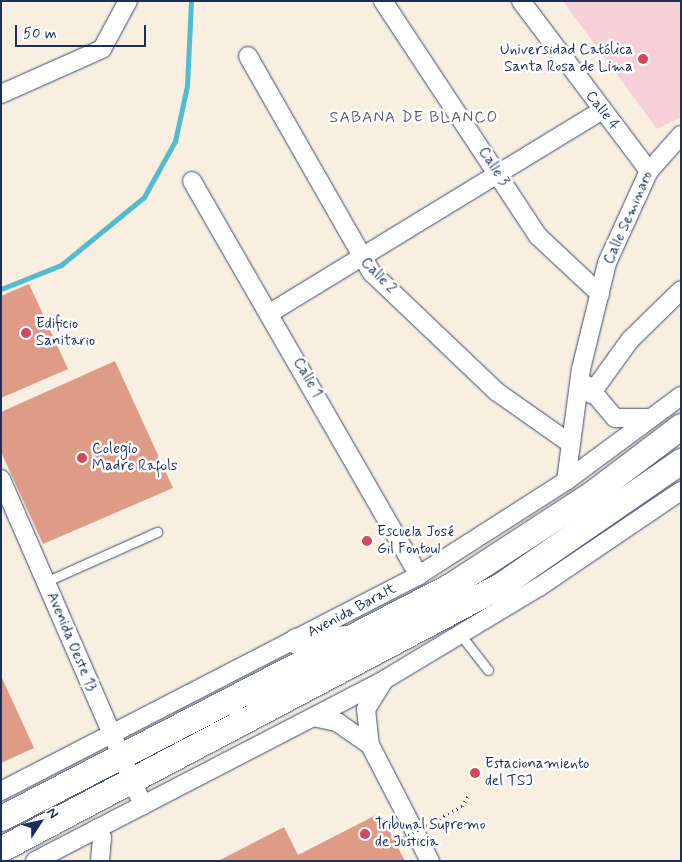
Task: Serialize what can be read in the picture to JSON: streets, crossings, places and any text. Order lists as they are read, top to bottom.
{
  "streets": {
    "main road": ["Avenida Baralt"],
    "street": [
      "Calle 4",
      "Calle 3",
      "Calle Seminaro",
      "Calle 2",
      "Calle 1",
      "Avenida Oeste 13"
    ]
  },
  "crossings": [
    ["Calle 4", "Calle Seminaro"],
    ["Calle 3", "Calle Seminaro"],
    ["Calle Seminaro", "Calle 2"],
    ["Calle Seminaro", "Avenida Baralt"],
    ["Calle 1", "Avenida Baralt"],
    ["Avenida Baralt", "Avenida Oeste 13"]
  ],
  "districts": ["SABANA DE BLANCO"],
  "places": [
    "Universidad Católica Santa Rosa de Lima",
    "Edificio Sanitario",
    "Colegio Madre Rafols",
    "Escuela José Gil Fontoul",
    "Estacionamiento del TSJ",
    "Tribunal Supremo de Justicia"
  ],
  "scale_bar": "50 m",
  "north": "top right"
}
